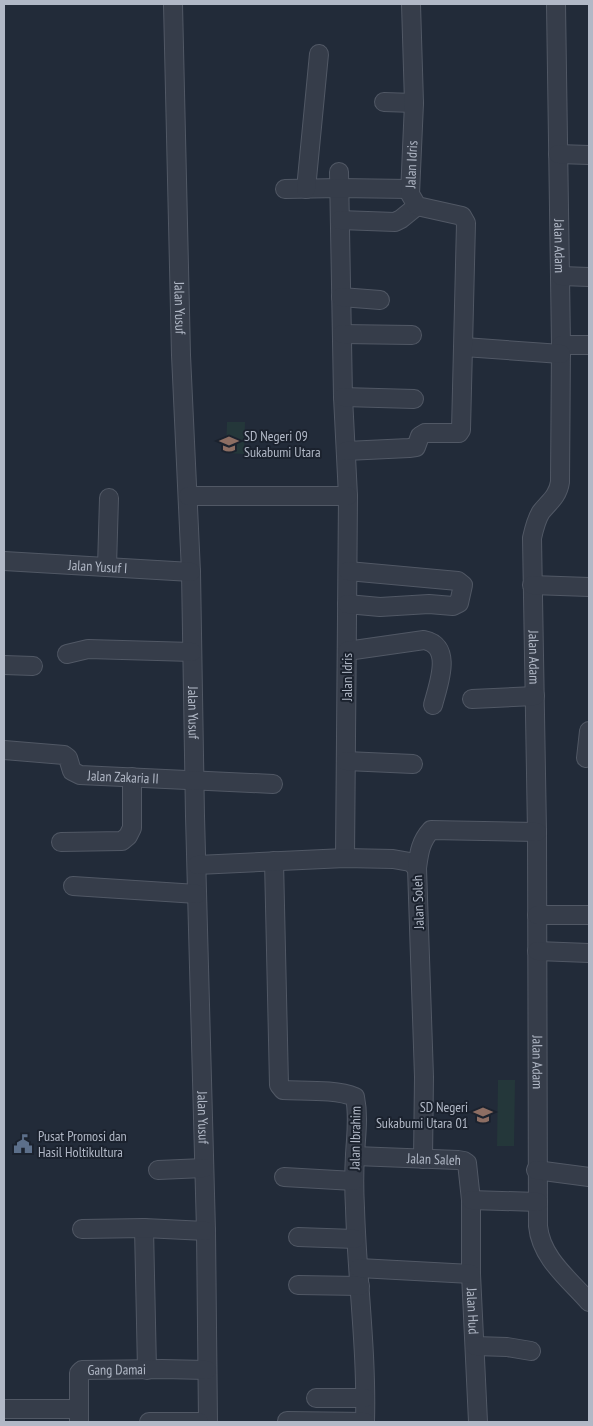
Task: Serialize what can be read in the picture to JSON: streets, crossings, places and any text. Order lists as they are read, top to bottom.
{
  "streets": {
    "street": [
      "Jalan Idris",
      "Jalan Adam",
      "Jalan Yusuf",
      "Jalan Yusuf I",
      "Jalan Zakaria II",
      "Jalan Soleh",
      "Jalan Ibrahim",
      "Jalan Saleh",
      "Jalan Hud",
      "Gang Damai"
    ]
  },
  "crossings": [
    ["Jalan Idris", "Jalan Soleh"],
    ["Jalan Yusuf", "Jalan Yusuf I"],
    ["Jalan Yusuf", "Jalan Zakaria II"],
    ["Jalan Yusuf", "Jalan Soleh"],
    ["Jalan Yusuf", "Gang Damai"],
    ["Jalan Soleh", "Jalan Ibrahim"],
    ["Jalan Soleh", "Jalan Saleh"],
    ["Jalan Ibrahim", "Jalan Saleh"],
    ["Jalan Saleh", "Jalan Hud"]
  ],
  "places": {
    "school or university": ["SD Negeri 09 Sukabumi Utara", "SD Negeri Sukabumi Utara 01"],
    "public building": ["Pusat Promosi dan Hasil Holtikultura"]
  }
}
